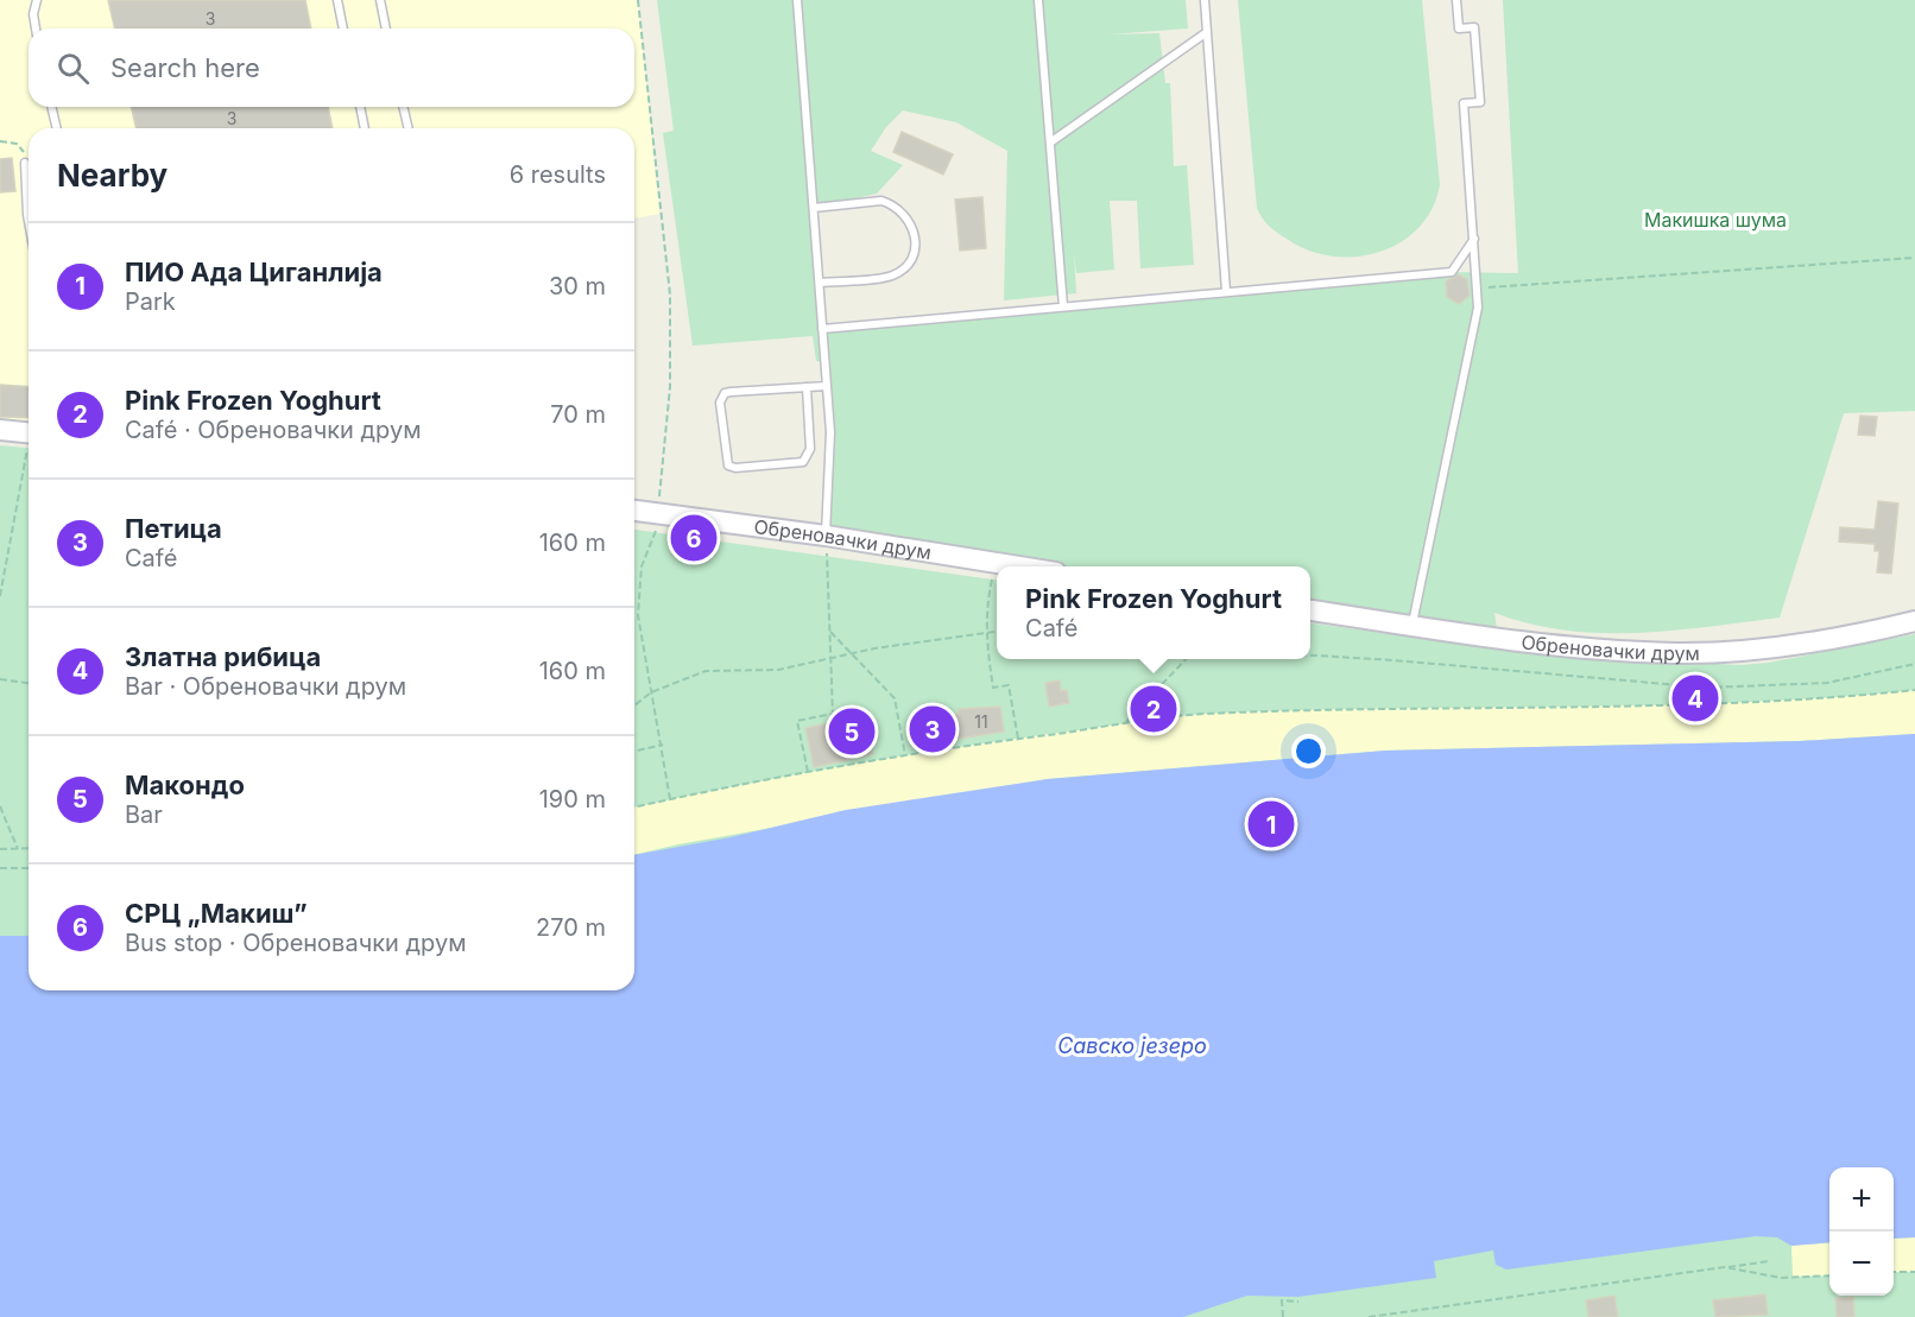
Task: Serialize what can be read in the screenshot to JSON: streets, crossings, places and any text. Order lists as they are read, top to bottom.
{
  "streets": {
    "street": ["Обреновачки друм"]
  },
  "water": ["Савско језеро"],
  "parks": ["Макишка шума"],
  "house_numbers": ["3", "3", "11"],
  "page": {
    "search": "Search here",
    "heading": ["Nearby", "6 results"],
    "list": [
      {
        "mark": "1",
        "name": "ПИО Ада Циганлија",
        "note": "Park",
        "value": "30 m"
      },
      {
        "mark": "2",
        "name": "Pink Frozen Yoghurt",
        "note": "Café · Обреновачки друм",
        "value": "70 m"
      },
      {
        "mark": "3",
        "name": "Петица",
        "note": "Café",
        "value": "160 m"
      },
      {
        "mark": "4",
        "name": "Златна рибица",
        "note": "Bar · Обреновачки друм",
        "value": "160 m"
      },
      {
        "mark": "5",
        "name": "Макондо",
        "note": "Bar",
        "value": "190 m"
      },
      {
        "mark": "6",
        "name": "СРЦ „Макиш”",
        "note": "Bus stop · Обреновачки друм",
        "value": "270 m"
      }
    ],
    "pins": [
      "6",
      "4",
      "2",
      "3",
      "5",
      "1"
    ],
    "popup": ["Pink Frozen Yoghurt", "Café"],
    "map_buttons": ["+", "−"]
  }
}
